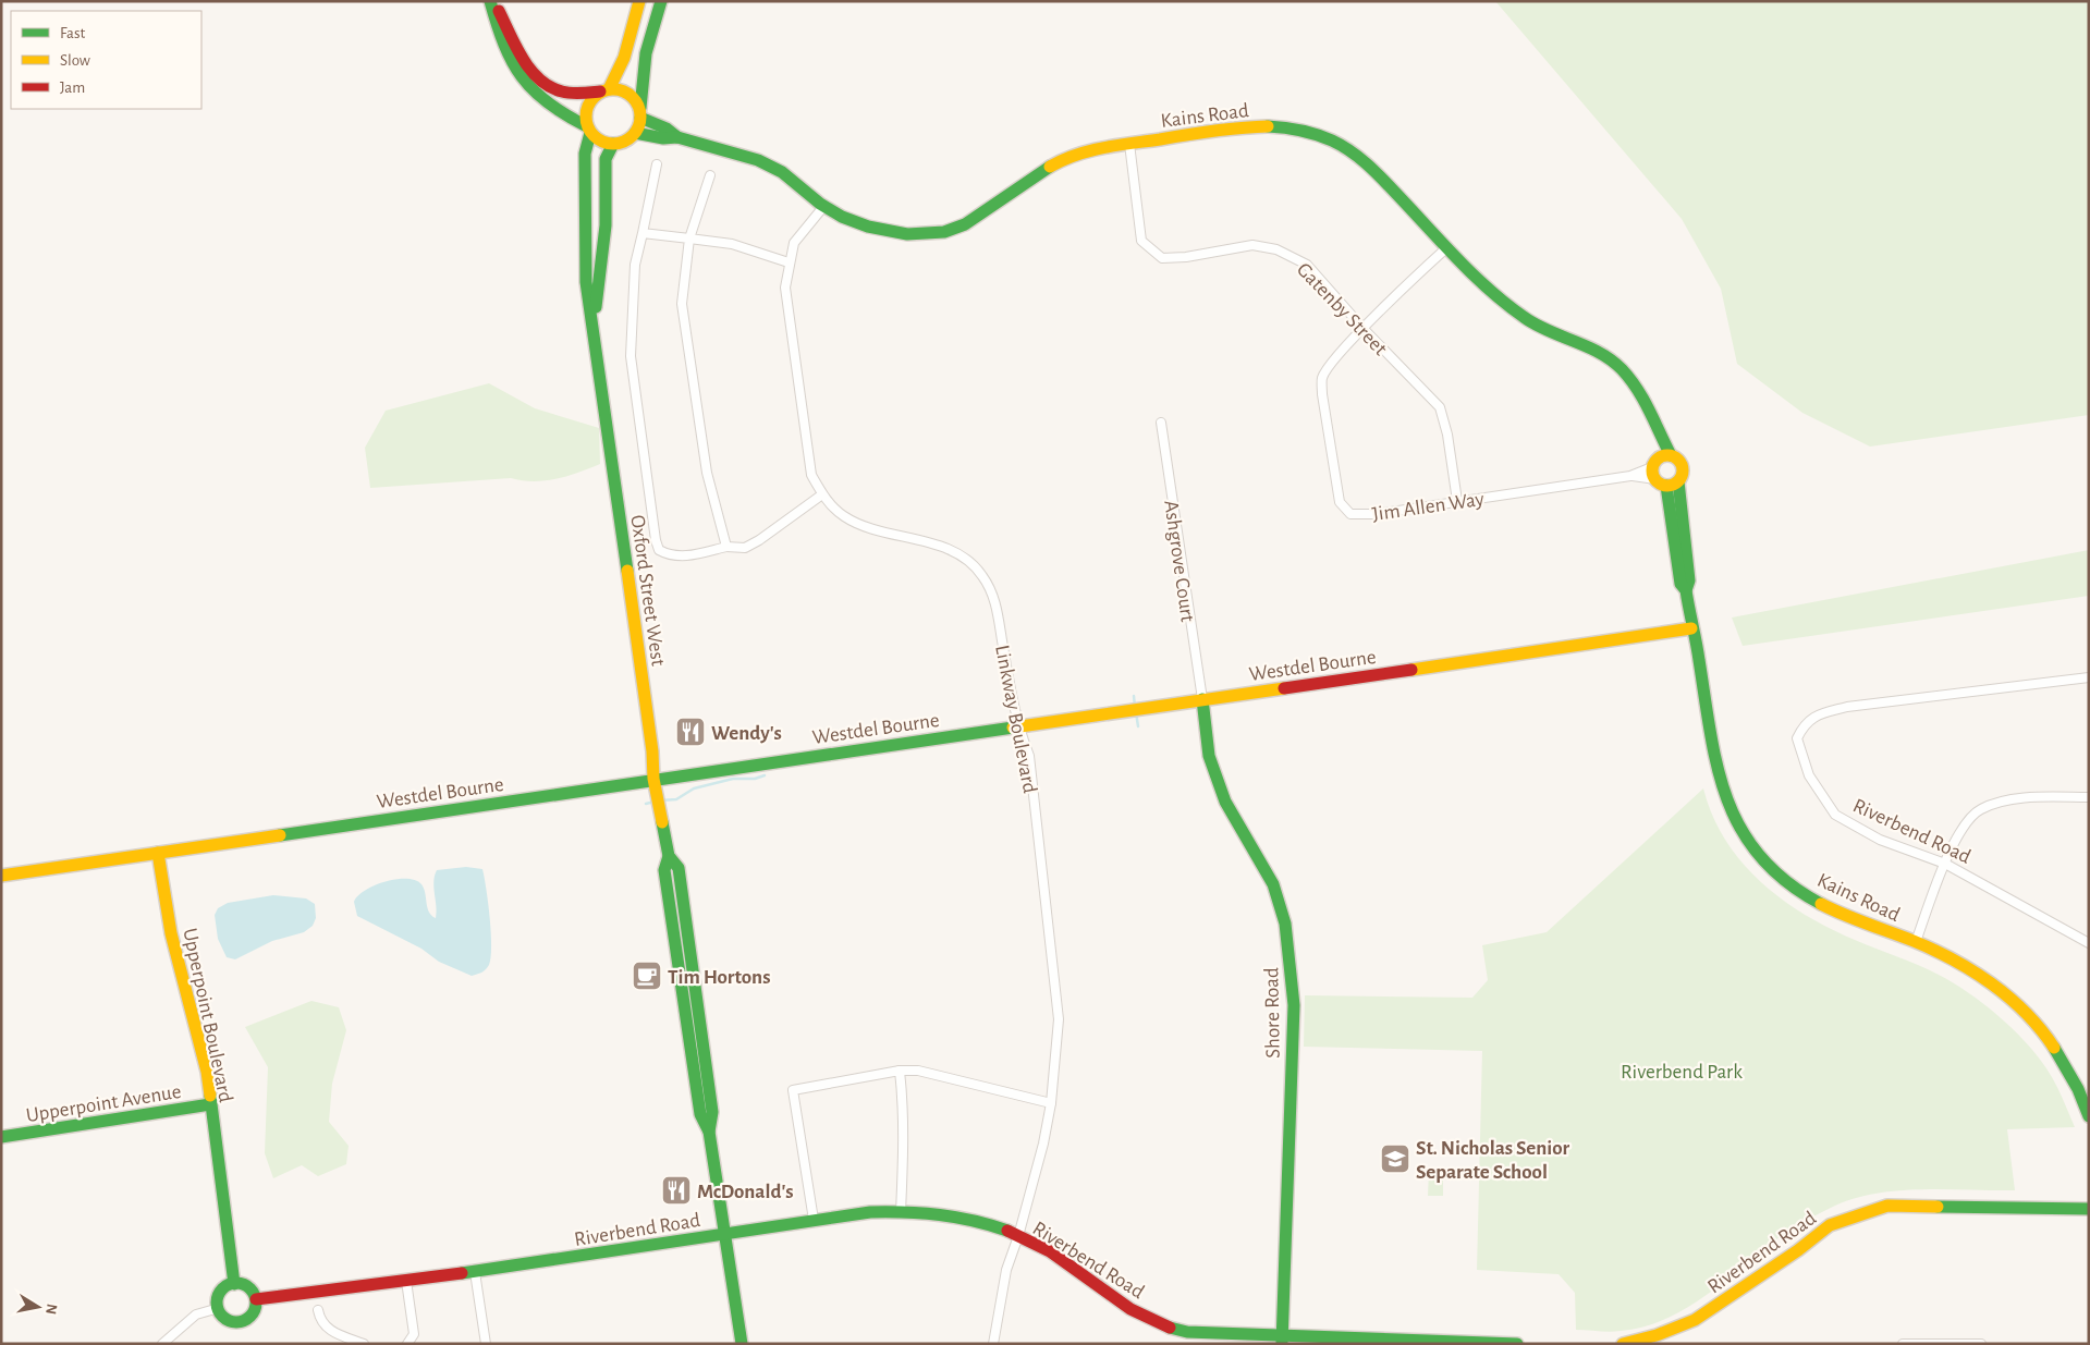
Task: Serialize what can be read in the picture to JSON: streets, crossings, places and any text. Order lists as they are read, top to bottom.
{
  "streets": {
    "street": [
      "Kains Road",
      "Gatenby Street",
      "Jim Allen Way",
      "Ashgrove Court",
      "Oxford Street West",
      "Westdel Bourne",
      "Linkway Boulevard",
      "Riverbend Road",
      "Shore Road",
      "Upperpoint Boulevard",
      "Upperpoint Avenue"
    ]
  },
  "crossings": [
    ["Kains Road", "Gatenby Street"],
    ["Kains Road", "Jim Allen Way"],
    ["Kains Road", "Oxford Street West"],
    ["Kains Road", "Westdel Bourne"],
    ["Kains Road", "Linkway Boulevard"],
    ["Gatenby Street", "Jim Allen Way"],
    ["Ashgrove Court", "Westdel Bourne"],
    ["Ashgrove Court", "Shore Road"],
    ["Oxford Street West", "Westdel Bourne"],
    ["Oxford Street West", "Riverbend Road"],
    ["Westdel Bourne", "Linkway Boulevard"],
    ["Westdel Bourne", "Shore Road"],
    ["Westdel Bourne", "Upperpoint Boulevard"],
    ["Linkway Boulevard", "Riverbend Road"],
    ["Riverbend Road", "Shore Road"],
    ["Riverbend Road", "Upperpoint Boulevard"],
    ["Upperpoint Boulevard", "Upperpoint Avenue"]
  ],
  "parks": ["Riverbend Park"],
  "places": {
    "restaurant": ["Wendy's", "McDonald's"],
    "cafe": ["Tim Hortons"],
    "school or university": ["St. Nicholas Senior Separate School"]
  },
  "legend": ["Fast", "Slow", "Jam"],
  "north": "right"
}
